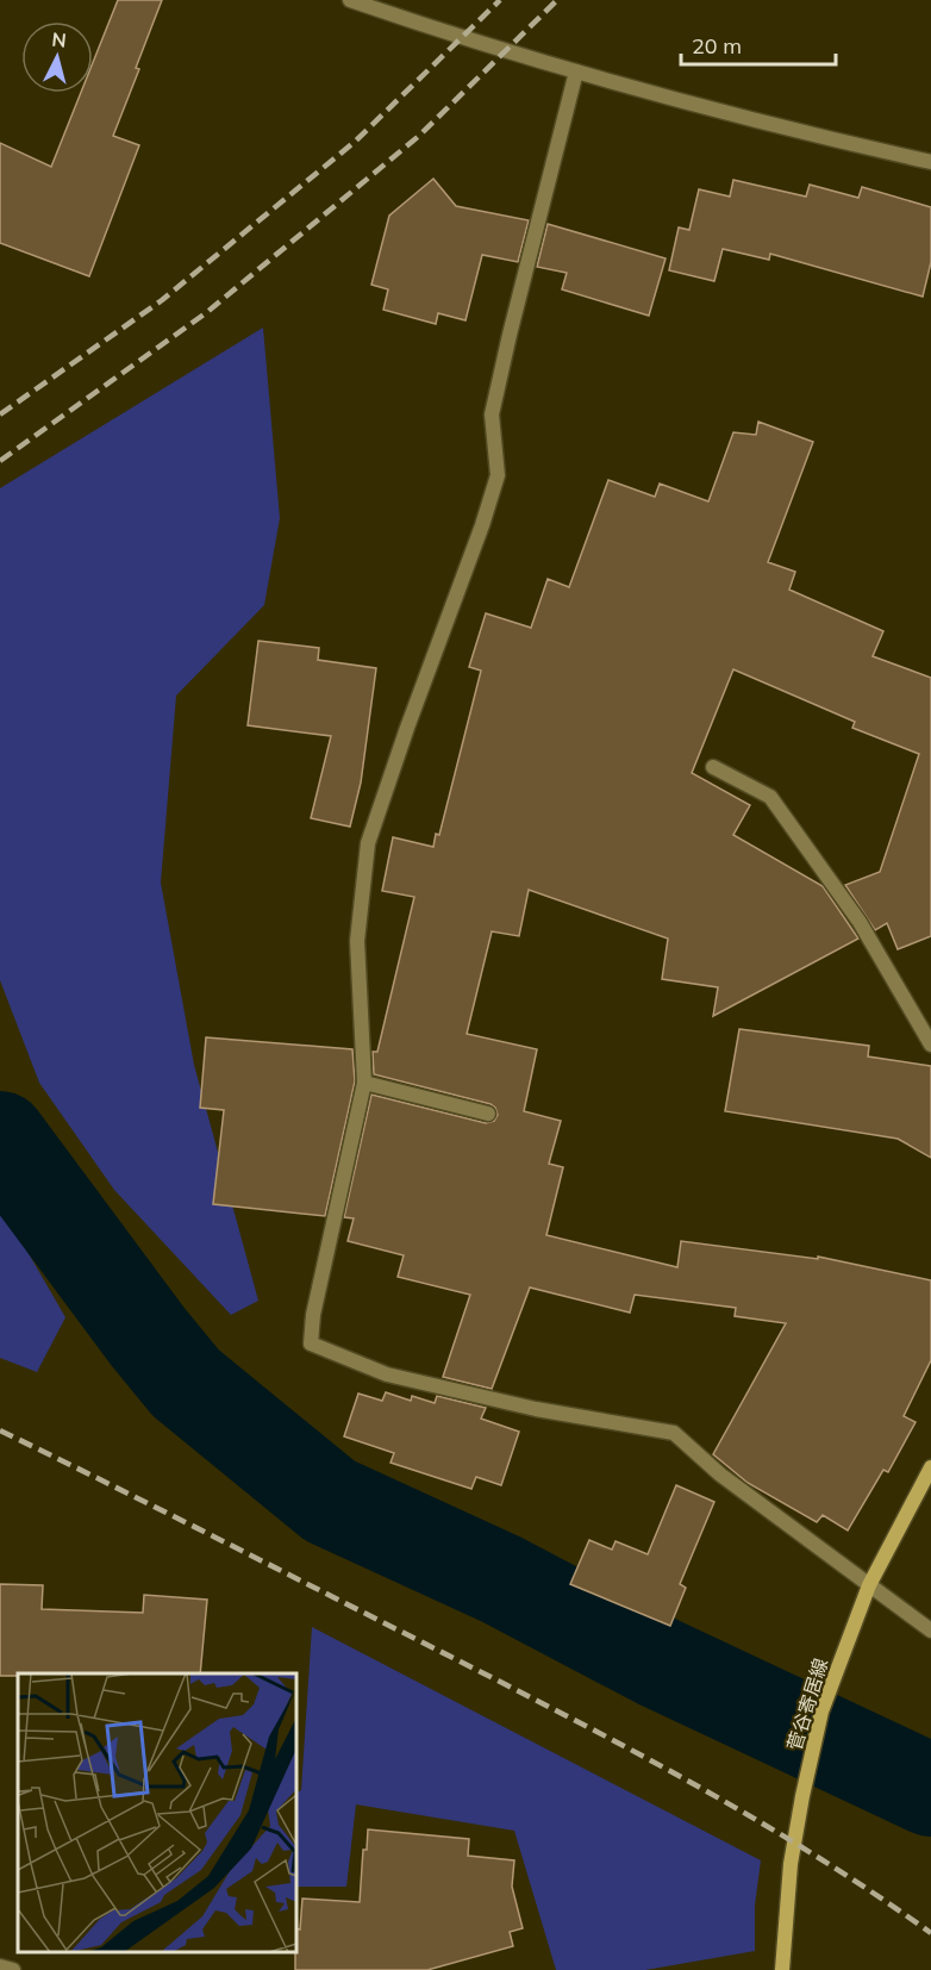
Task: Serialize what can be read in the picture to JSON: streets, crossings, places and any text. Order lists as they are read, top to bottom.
{
  "streets": {
    "main road": ["菅谷寄居線"]
  },
  "scale_bar": "20 m",
  "north": "top"
}
